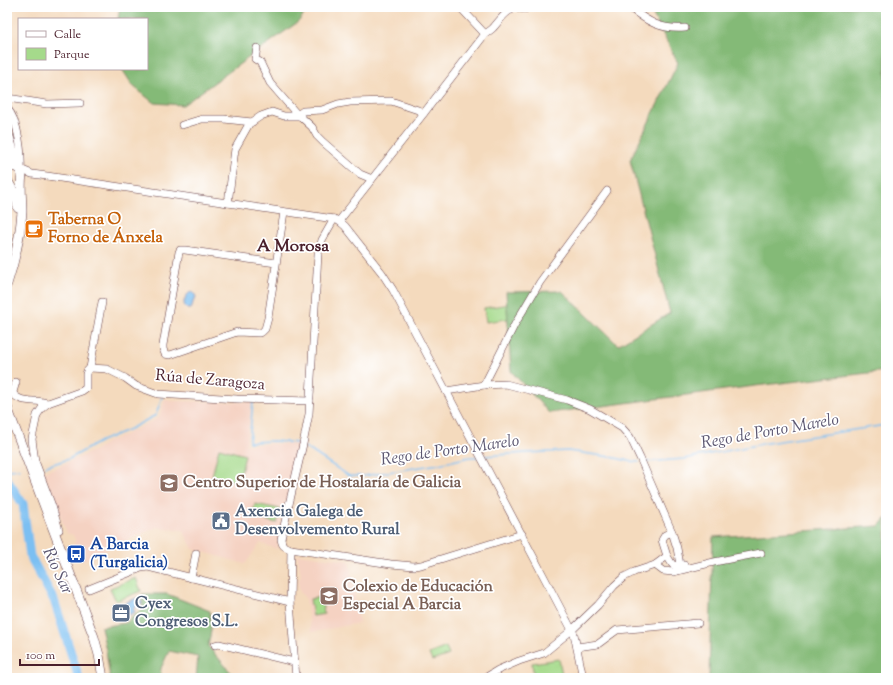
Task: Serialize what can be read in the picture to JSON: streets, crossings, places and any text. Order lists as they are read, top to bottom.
{
  "streets": {
    "street": ["Rúa de Zaragoza"]
  },
  "districts": ["A Morosa"],
  "water": ["Rego de Porto Marelo", "Río Sar"],
  "places": {
    "cafe": ["Taberna O Forno de Ánxela"],
    "school or university": ["Centro Superior de Hostalaría de Galicia", "Colexio de Educación Especial A Barcia"],
    "public building": ["Axencia Galega de Desenvolvemento Rural"],
    "bus stop": ["A Barcia (Turgalicia)"],
    "office": ["Cyex Congresos S.L."]
  },
  "legend": ["Calle", "Parque"],
  "scale_bar": "100 m"
}
